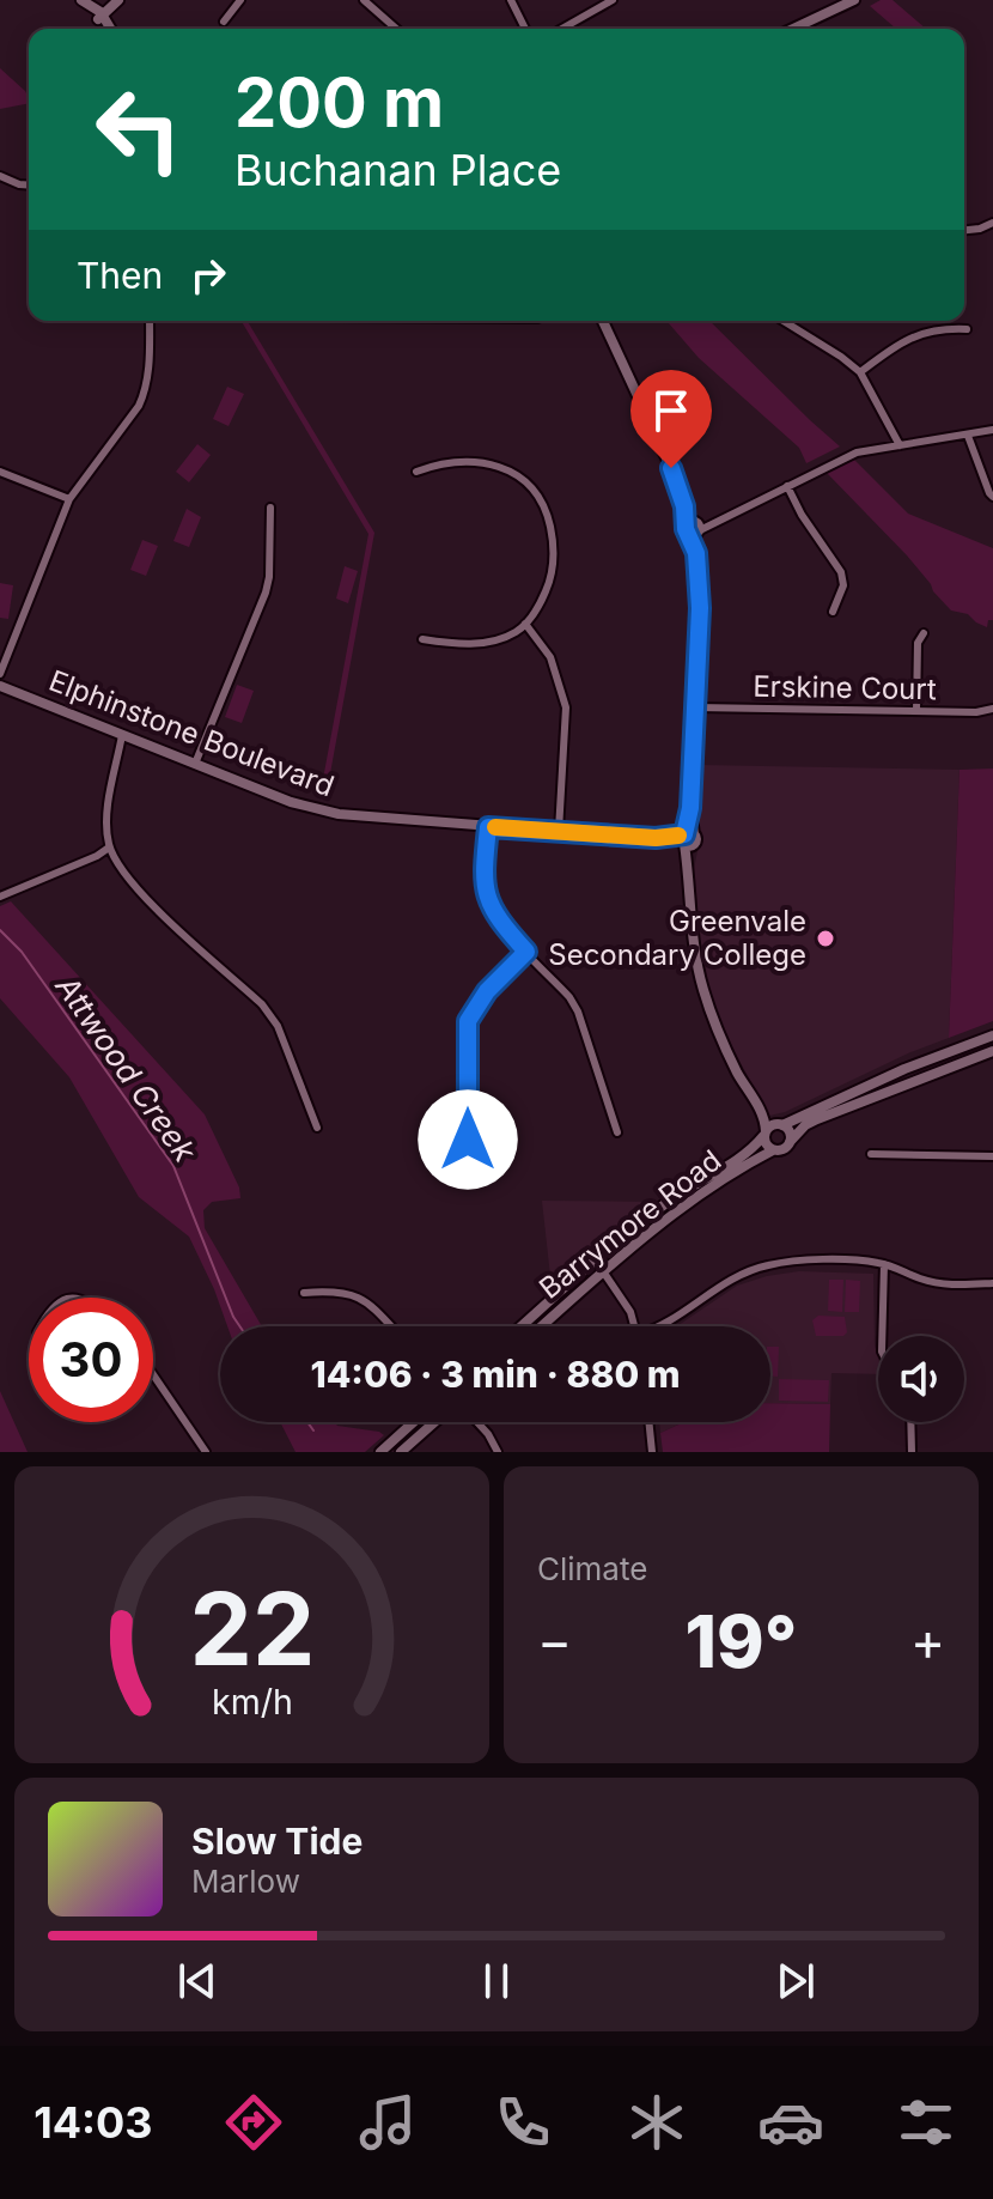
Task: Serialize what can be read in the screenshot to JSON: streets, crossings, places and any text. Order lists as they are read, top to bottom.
{
  "streets": {
    "street": ["Erskine Court", "Elphinstone Boulevard", "Barrymore Road"]
  },
  "water": ["Attwood Creek"],
  "places": ["Greenvale Secondary College"],
  "page": {
    "turn": ["200 m", "Buchanan Place"],
    "then": "Then",
    "limit": "30",
    "trip": "14:06 · 3 min · 880 m",
    "tile": "Climate",
    "heat": ["−", "19°", "+"],
    "song": ["Slow Tide", "Marlow"],
    "tabs": "14:03",
    "gauge": ["22", "km/h"]
  }
}
